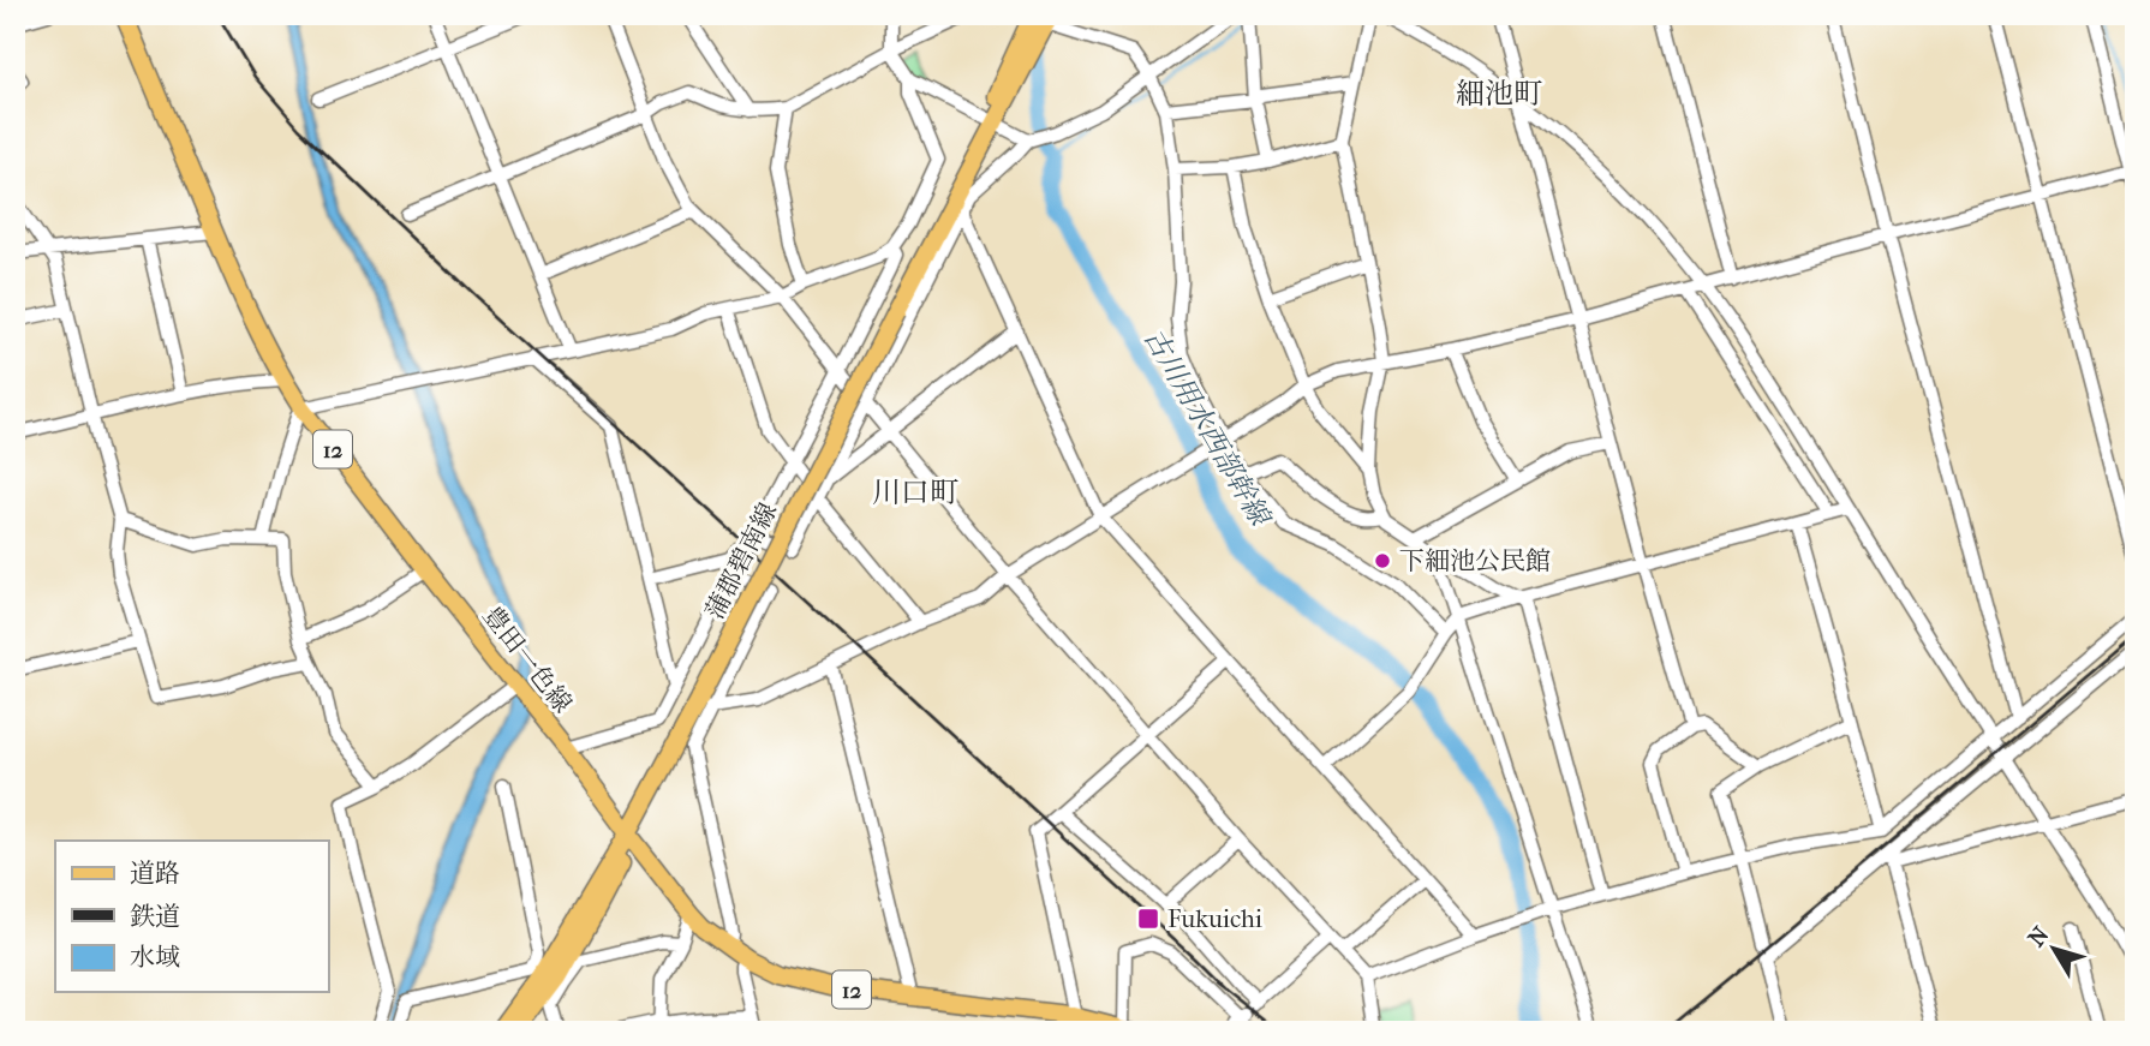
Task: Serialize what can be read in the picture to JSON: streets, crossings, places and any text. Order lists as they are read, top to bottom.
{
  "streets": {
    "main road": ["12", "蒲郡碧南線", "豊田一色線"]
  },
  "crossings": [
    ["蒲郡碧南線", "豊田一色線"]
  ],
  "districts": ["細池町", "川口町"],
  "water": ["古川用水西部幹線"],
  "places": {
    "other": ["下細池公民館"],
    "transit": ["Fukuichi"]
  },
  "legend": ["道路", "鉄道", "水域"],
  "north": "top left"
}
